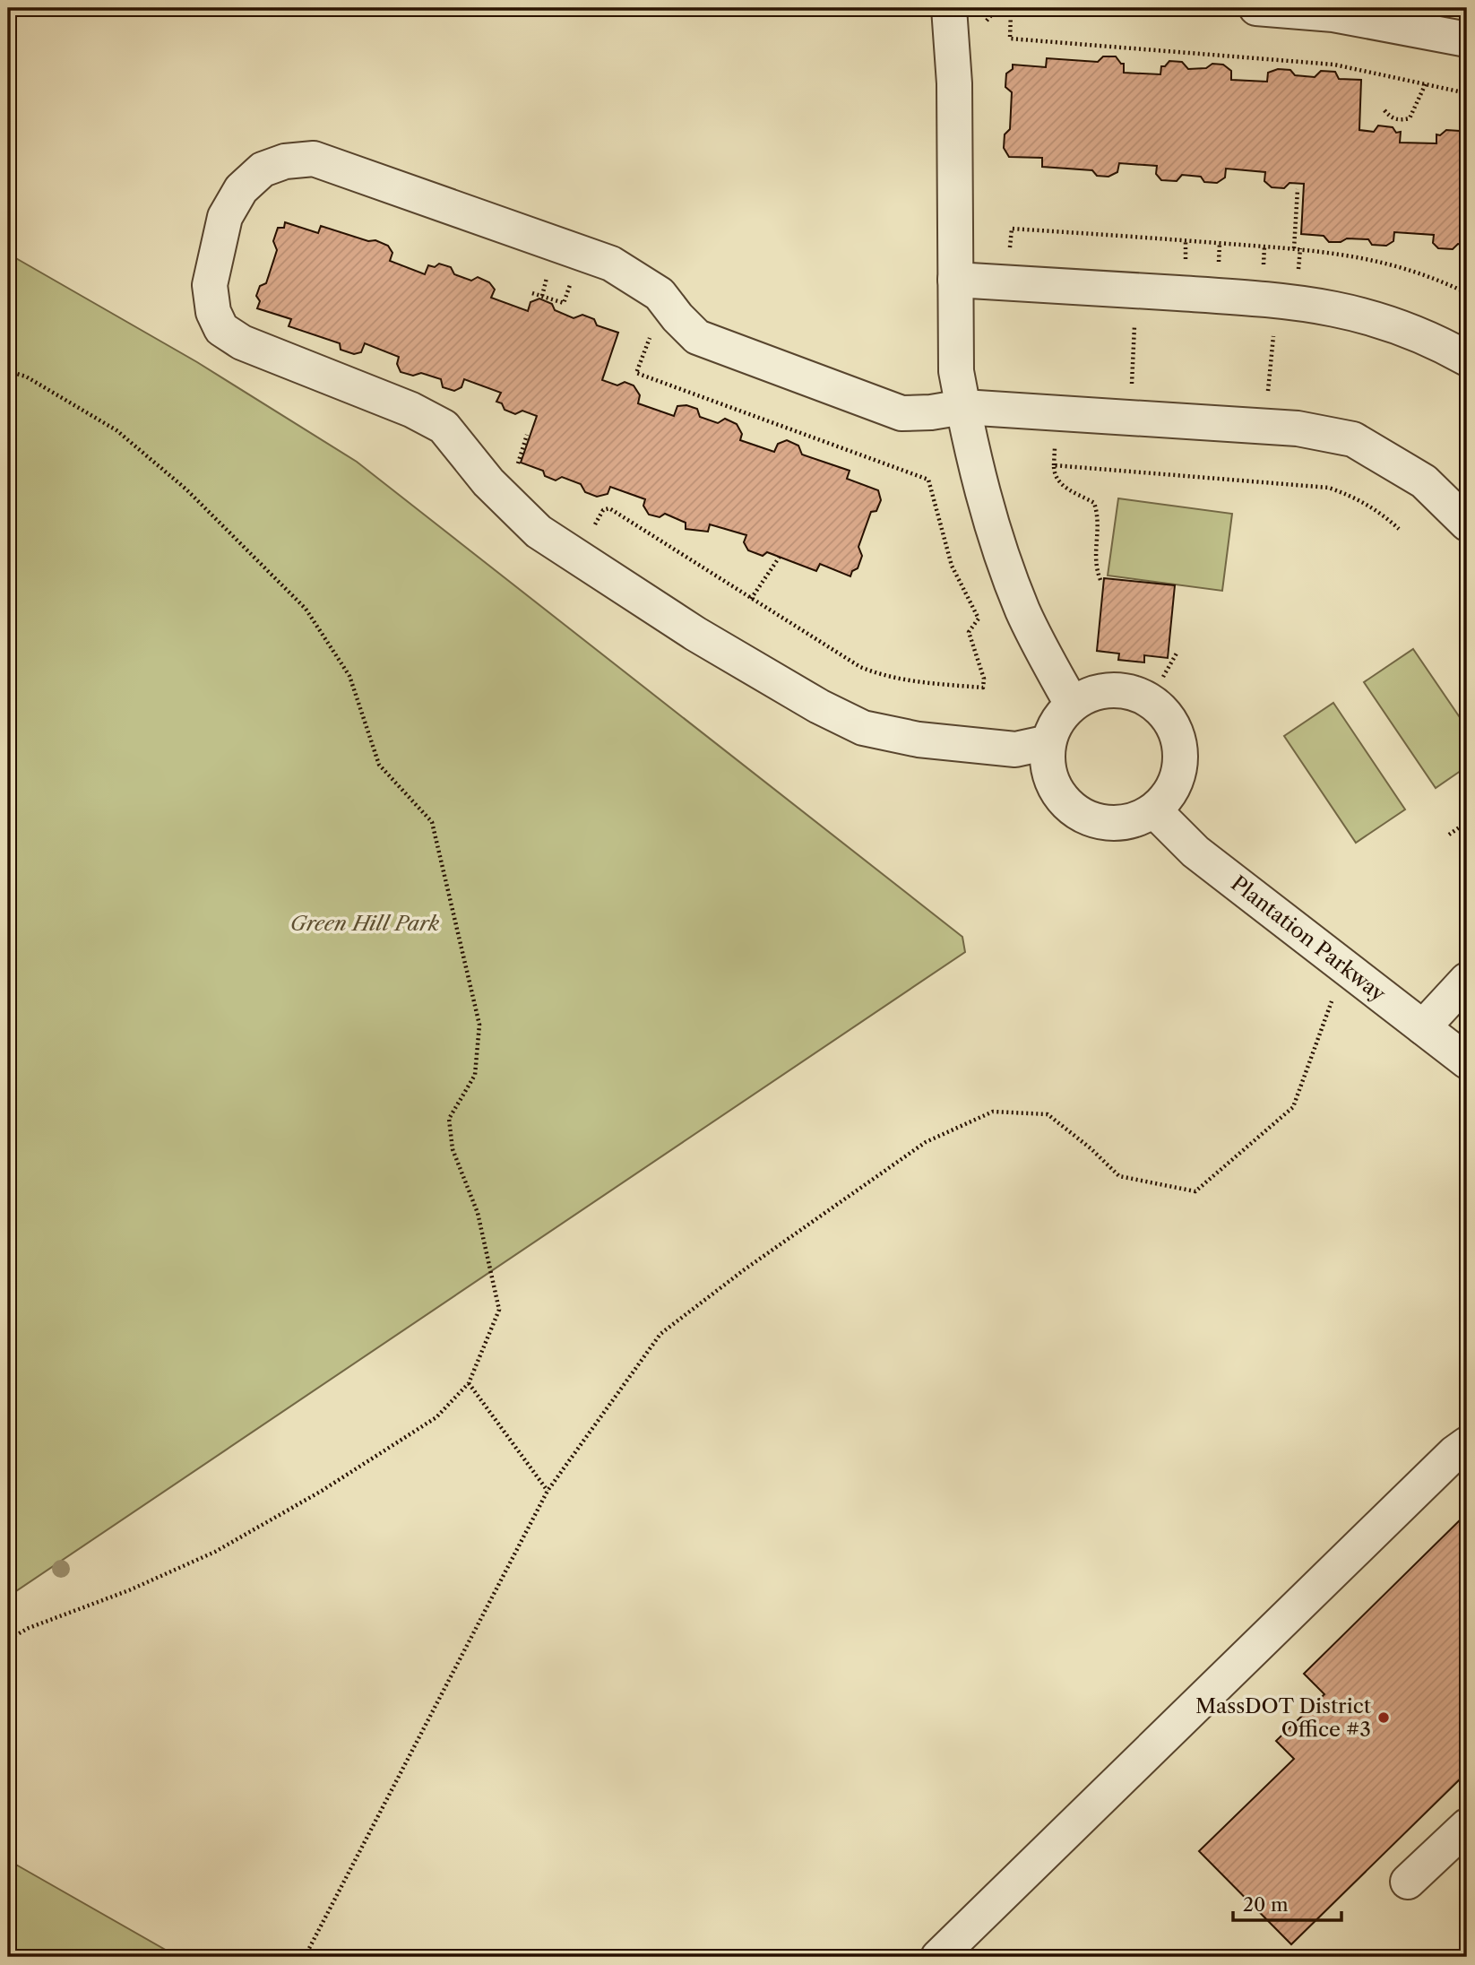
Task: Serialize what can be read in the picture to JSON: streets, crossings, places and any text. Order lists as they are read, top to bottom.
{
  "streets": {
    "street": ["Plantation Parkway"]
  },
  "parks": ["Green Hill Park"],
  "places": ["MassDOT District Office #3"],
  "scale_bar": "20 m"
}
